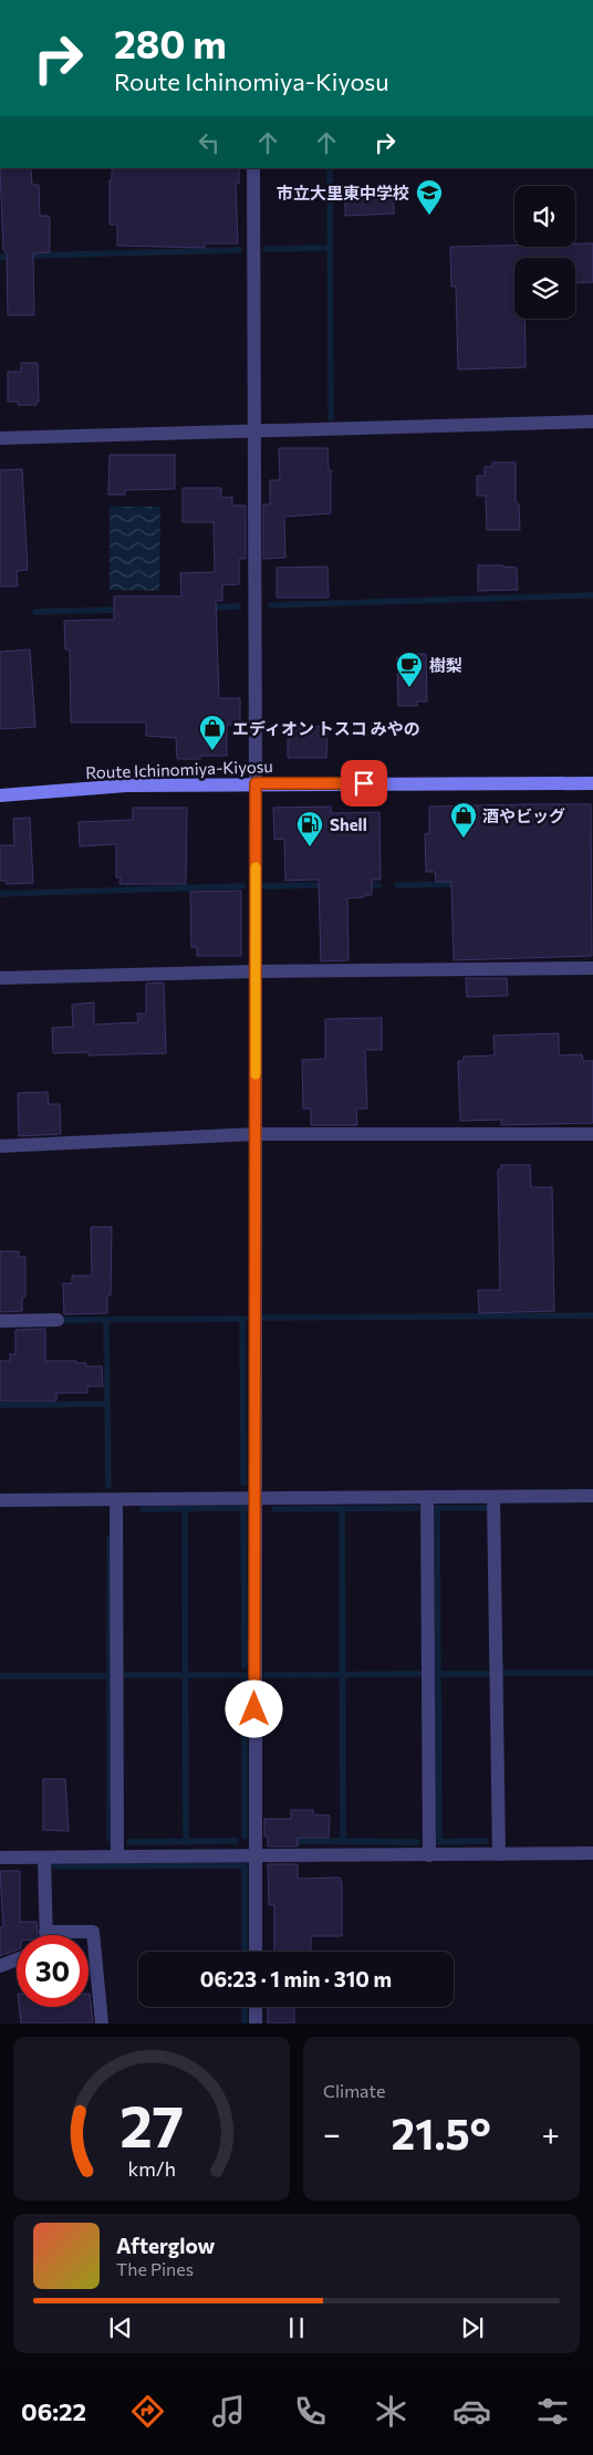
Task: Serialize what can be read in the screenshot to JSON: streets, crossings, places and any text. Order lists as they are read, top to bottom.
{
  "streets": {
    "main road": ["Route Ichinomiya-Kiyosu"]
  },
  "places": {
    "school or university": ["市立大里東中学校"],
    "cafe": ["樹梨"],
    "shop": ["エディオン トスコ みやの", "酒やビッグ"],
    "fuel station": ["Shell"]
  },
  "page": {
    "turn": ["280 m", "Route Ichinomiya-Kiyosu"],
    "limit": "30",
    "trip": "06:23 · 1 min · 310 m",
    "tile": "Climate",
    "heat": ["−", "21.5°", "+"],
    "song": ["Afterglow", "The Pines"],
    "tabs": "06:22",
    "gauge": ["27", "km/h"]
  }
}
